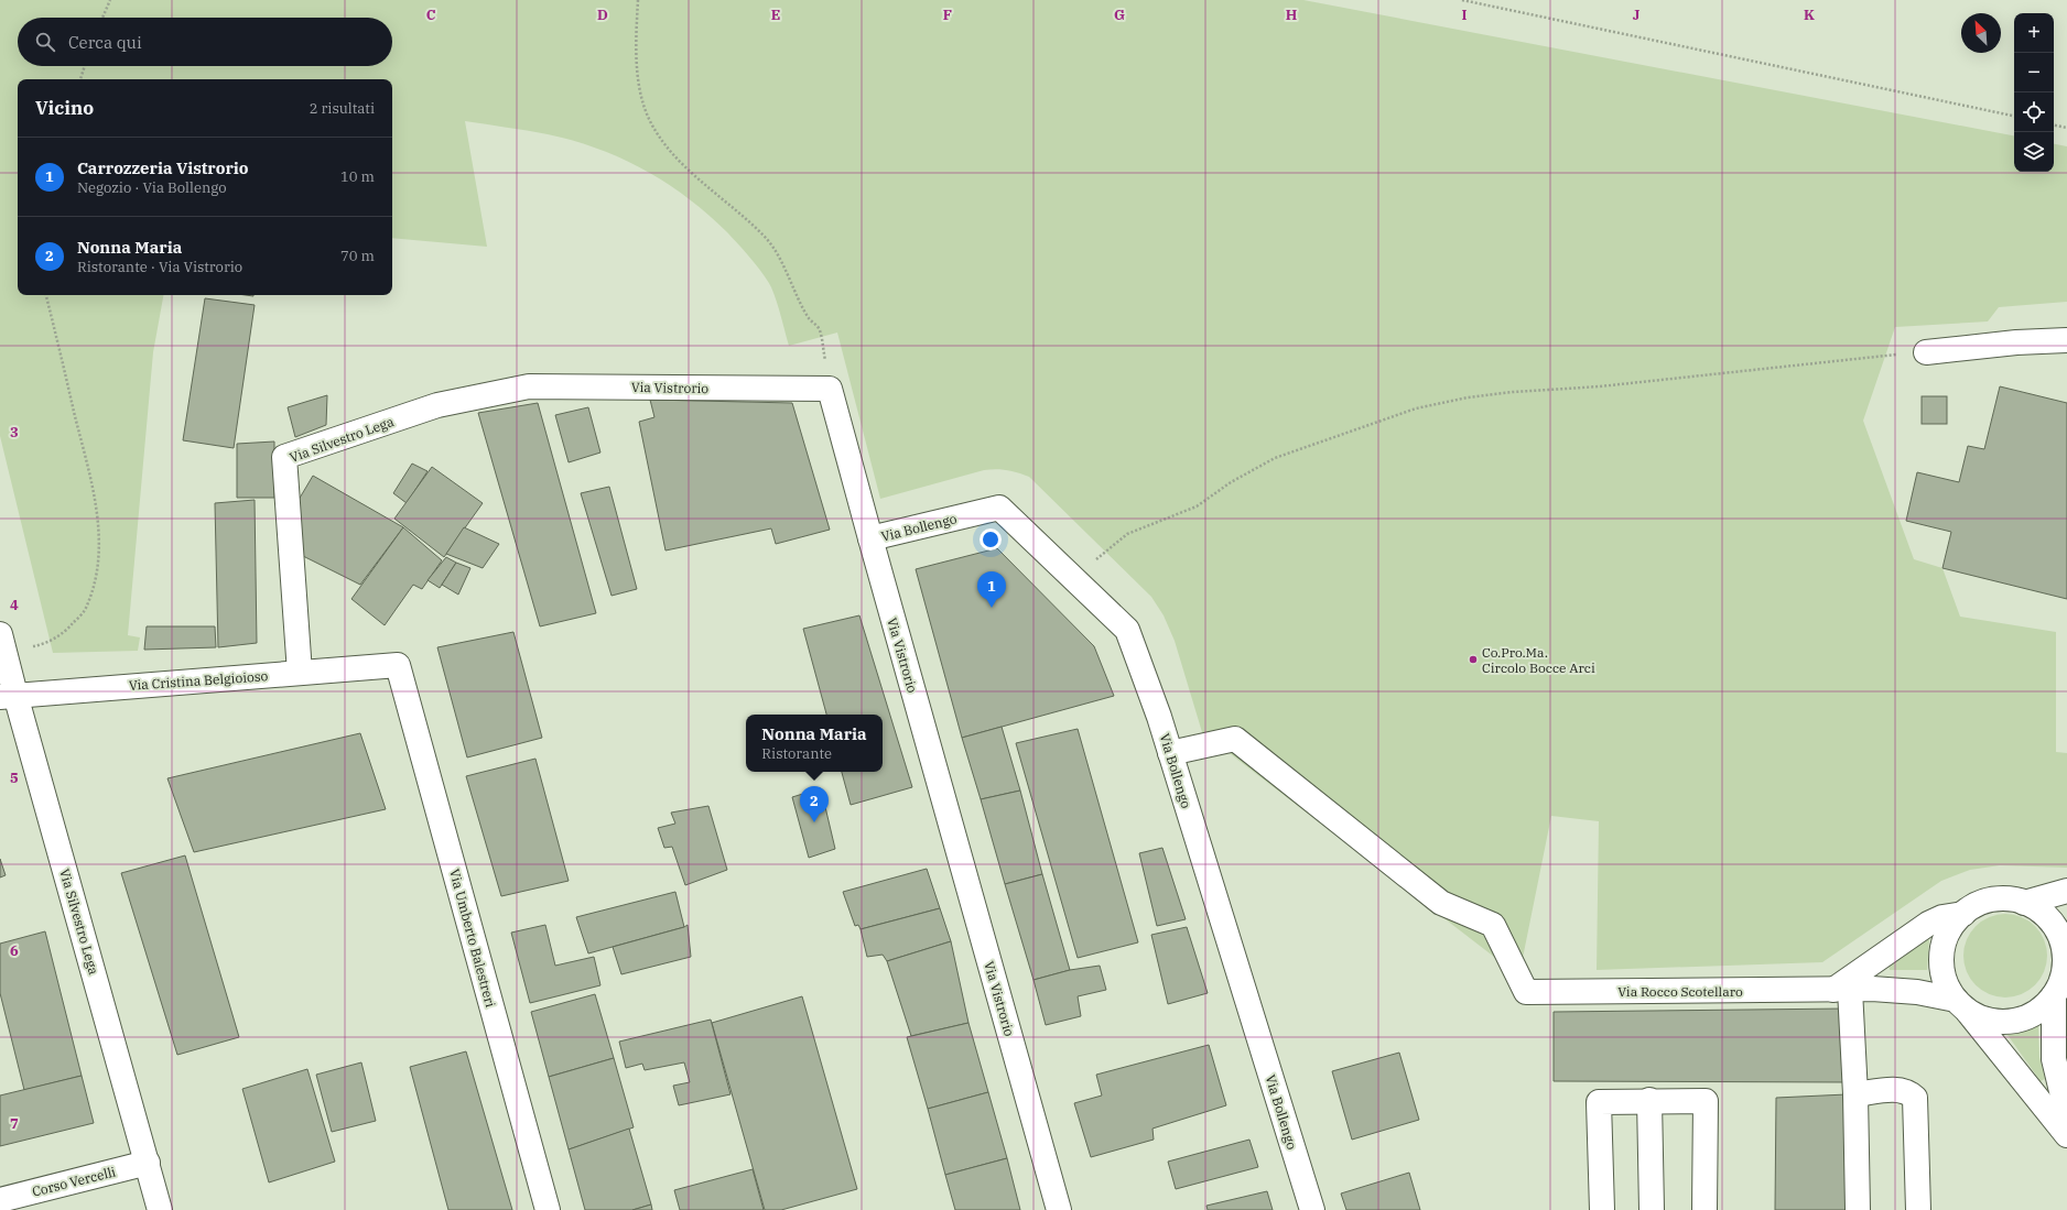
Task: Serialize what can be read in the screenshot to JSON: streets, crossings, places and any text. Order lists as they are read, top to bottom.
{
  "streets": {
    "street": [
      "Via Vistrorio",
      "Via Silvestro Lega",
      "Via Bollengo",
      "Via Cristina Belgioioso",
      "Via Umberto Balestreri",
      "Via Rocco Scotellaro",
      "Corso Vercelli"
    ]
  },
  "crossings": [
    ["Via Vistrorio", "Via Silvestro Lega"],
    ["Via Vistrorio", "Via Bollengo"],
    ["Via Silvestro Lega", "Via Cristina Belgioioso"],
    ["Via Silvestro Lega", "Corso Vercelli"],
    ["Via Bollengo", "Via Rocco Scotellaro"],
    ["Via Cristina Belgioioso", "Via Umberto Balestreri"]
  ],
  "places": ["Co.Pro.Ma. Circolo Bocce Arci"],
  "north": "top left",
  "page": {
    "map_buttons": ["+", "−"],
    "search": "Cerca qui",
    "heading": ["Vicino", "2 risultati"],
    "list": [
      {
        "mark": "1",
        "name": "Carrozzeria Vistrorio",
        "note": "Negozio · Via Bollengo",
        "value": "10 m"
      },
      {
        "mark": "2",
        "name": "Nonna Maria",
        "note": "Ristorante · Via Vistrorio",
        "value": "70 m"
      }
    ],
    "pins": ["1", "2"],
    "popup": ["Nonna Maria", "Ristorante"]
  },
  "grid": {
    "columns": [
      "C",
      "D",
      "E",
      "F",
      "G",
      "H",
      "I",
      "J",
      "K"
    ],
    "rows": [
      "3",
      "4",
      "5",
      "6",
      "7"
    ]
  }
}
